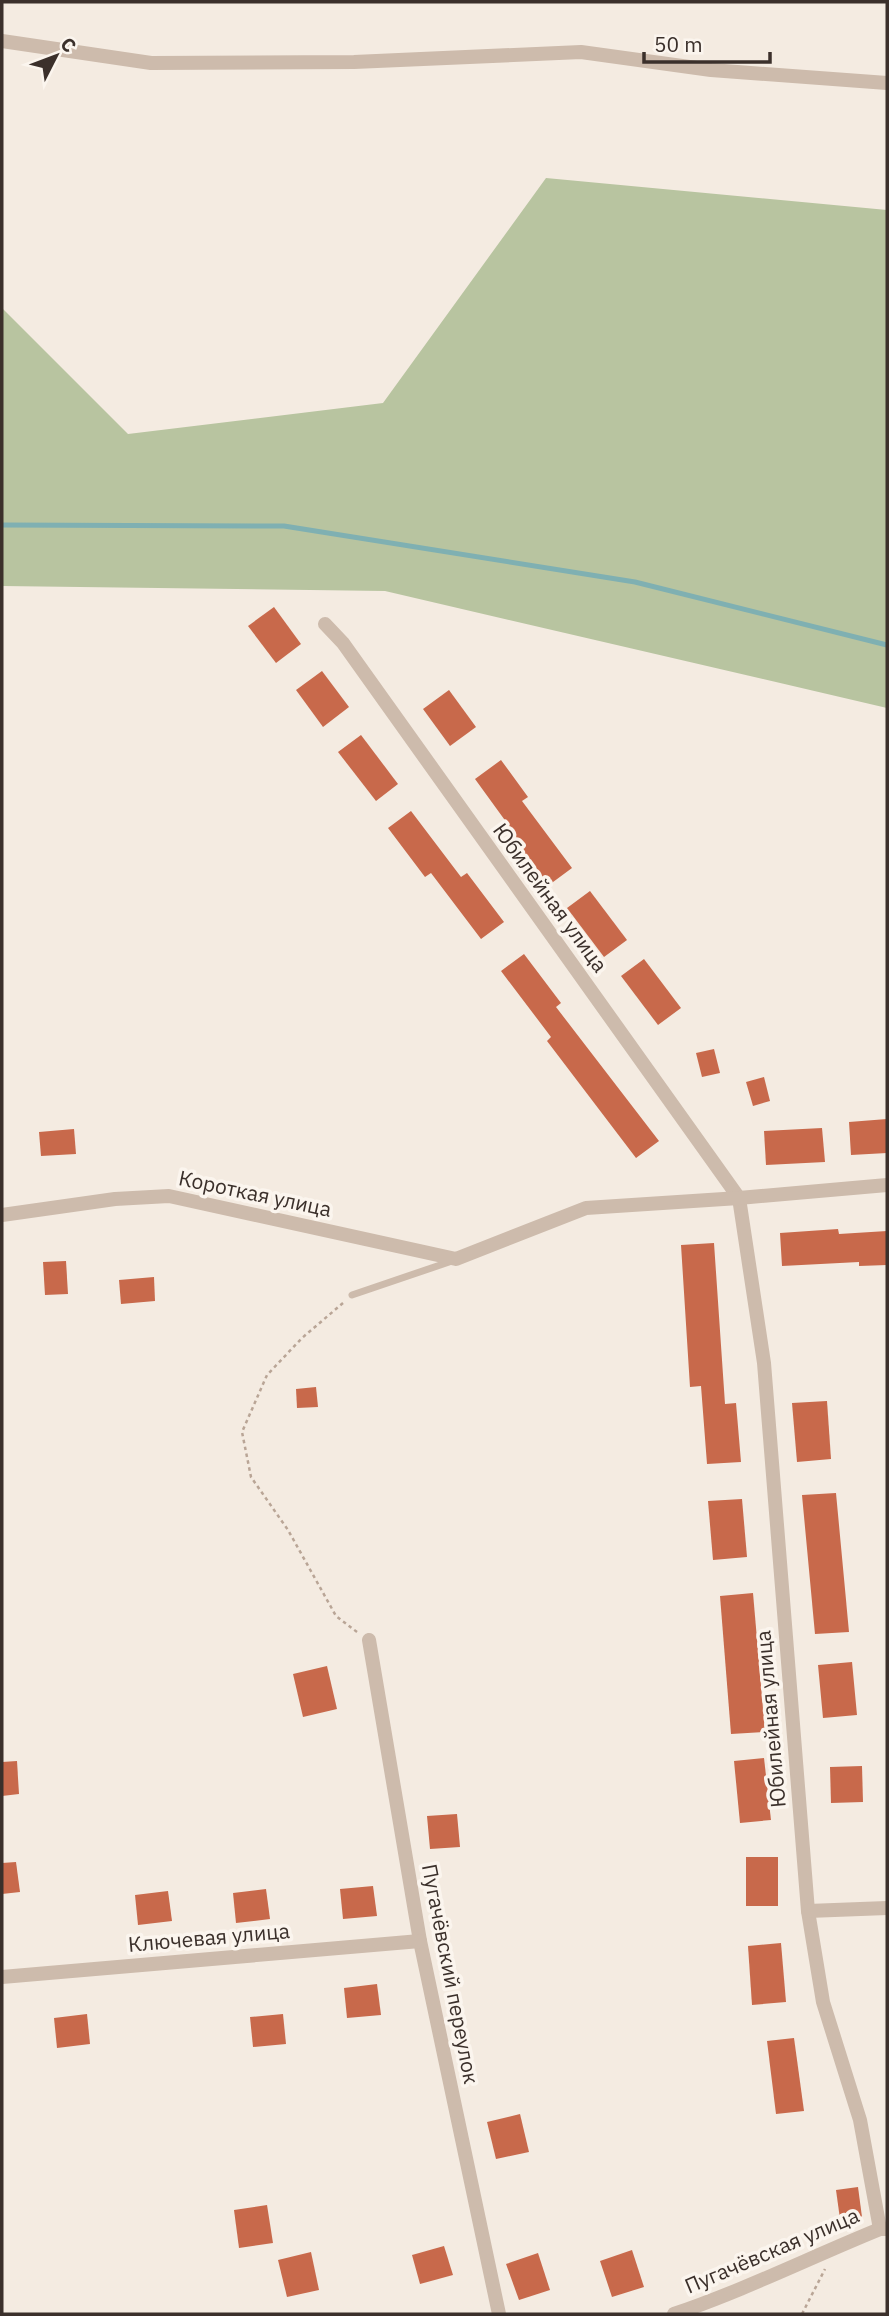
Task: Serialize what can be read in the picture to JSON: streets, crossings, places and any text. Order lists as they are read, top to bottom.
{
  "streets": {
    "street": [
      "Юбилейная улица",
      "Короткая улица",
      "Ключевая улица",
      "Пугачёвский переулок",
      "Пугачёвская улица"
    ]
  },
  "crossings": [
    ["Юбилейная улица", "Пугачёвская улица"],
    ["Ключевая улица", "Пугачёвский переулок"]
  ],
  "scale_bar": "50 m",
  "north": "top right"
}
